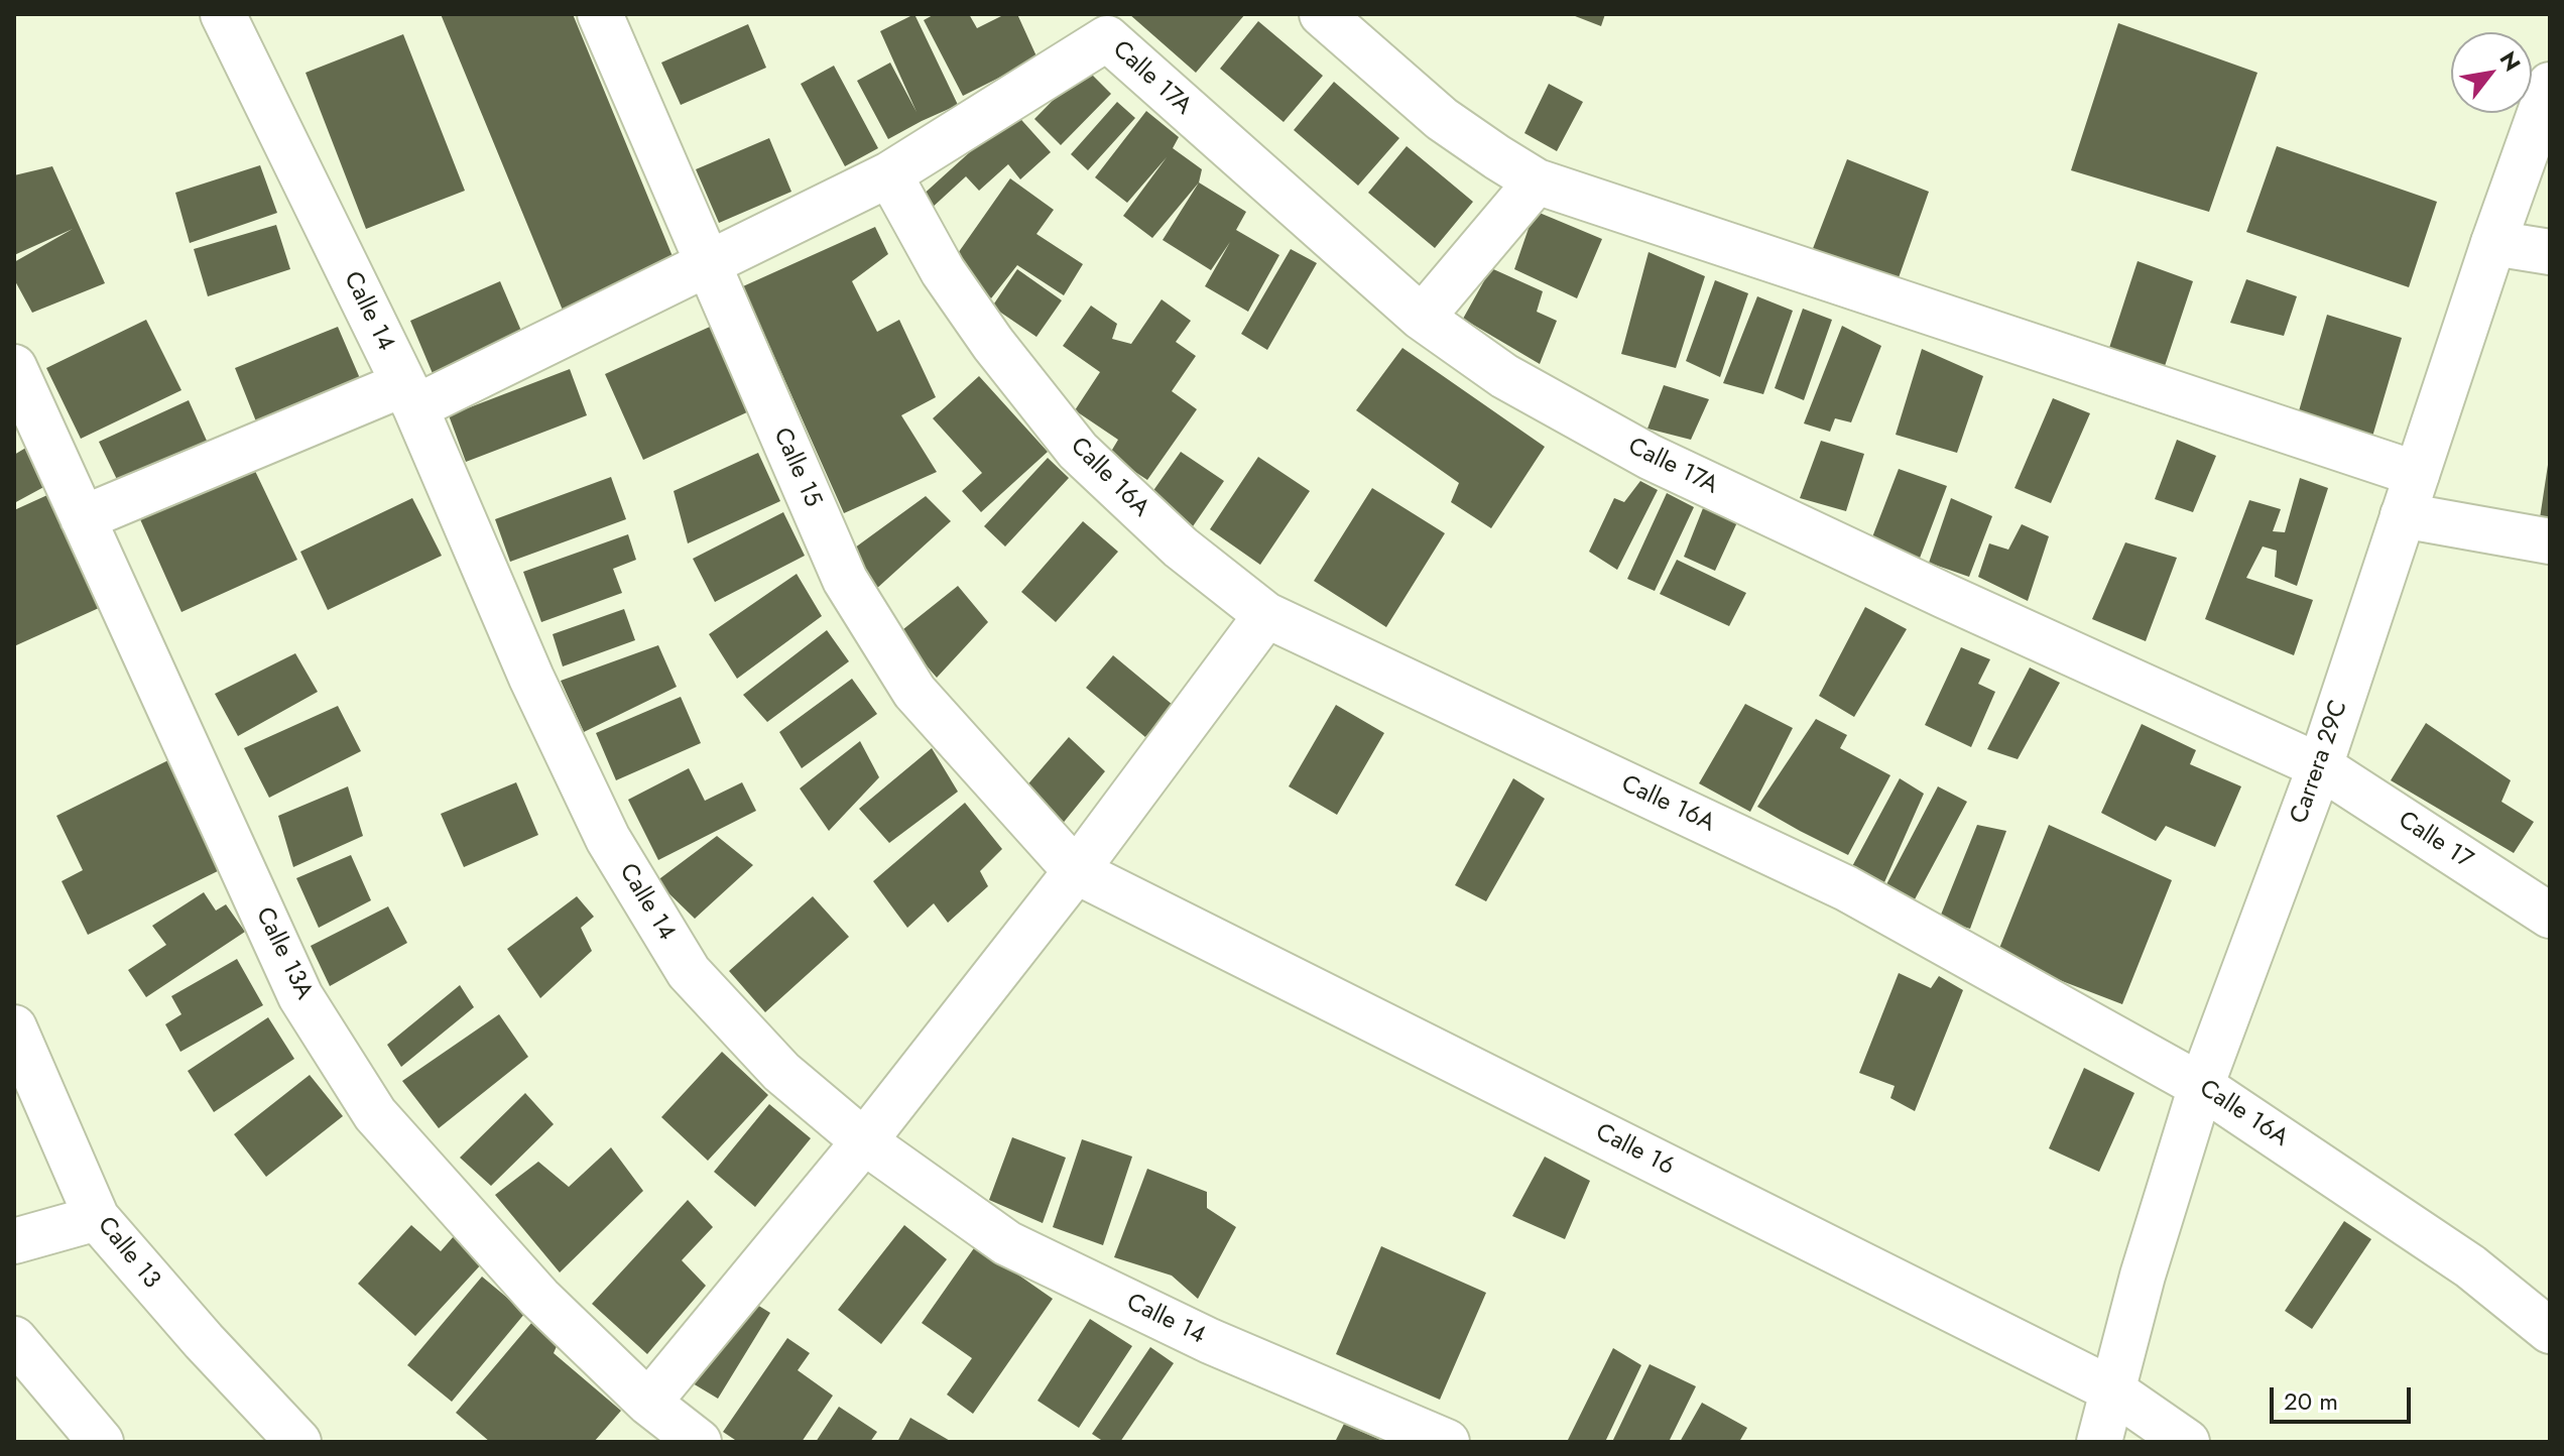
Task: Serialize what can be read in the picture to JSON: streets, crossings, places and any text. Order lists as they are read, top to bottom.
{
  "streets": {
    "street": [
      "Calle 17A",
      "Calle 14",
      "Calle 15",
      "Calle 16A",
      "Carrera 29C",
      "Calle 17",
      "Calle 13A",
      "Calle 16",
      "Calle 13"
    ]
  },
  "crossings": [
    ["Calle 17A", "Calle 16A"],
    ["Calle 17A", "Carrera 29C"],
    ["Calle 17A", "Calle 17"],
    ["Calle 15", "Calle 16"],
    ["Calle 16A", "Carrera 29C"],
    ["Carrera 29C", "Calle 17"],
    ["Carrera 29C", "Calle 16"]
  ],
  "scale_bar": "20 m",
  "north": "top right"
}
